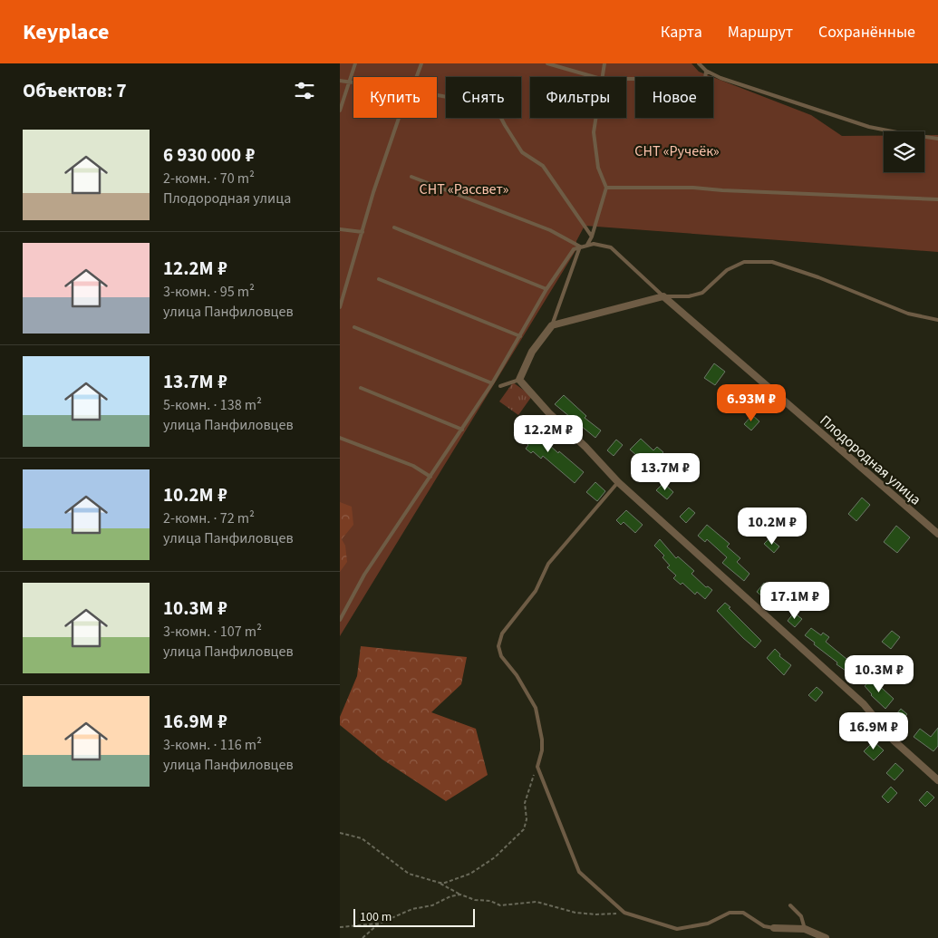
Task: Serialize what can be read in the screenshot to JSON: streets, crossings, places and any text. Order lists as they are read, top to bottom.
{
  "streets": {
    "street": ["Плодородная улица"]
  },
  "parks": ["СНТ «Ручеёк»", "СНТ «Рассвет»"],
  "scale_bar": "100 m",
  "page": {
    "header": "Keyplace",
    "nav": ["Карта", "Маршрут", "Сохранённые"],
    "heading": "Объектов: 7",
    "chip": [
      "Купить",
      "Снять",
      "Фильтры",
      "Новое"
    ],
    "list": [
      {
        "name": "6 930 000 ₽",
        "note": "2-комн. · 70 m² · Плодородная улица"
      },
      {
        "name": "12.2M ₽",
        "note": "3-комн. · 95 m² · улица Панфиловцев"
      },
      {
        "name": "13.7M ₽",
        "note": "5-комн. · 138 m² · улица Панфиловцев"
      },
      {
        "name": "10.2M ₽",
        "note": "2-комн. · 72 m² · улица Панфиловцев"
      },
      {
        "name": "10.3M ₽",
        "note": "3-комн. · 107 m² · улица Панфиловцев"
      },
      {
        "name": "16.9M ₽",
        "note": "3-комн. · 116 m² · улица Панфиловцев"
      }
    ],
    "price": [
      "6.93M ₽",
      "12.2M ₽",
      "13.7M ₽",
      "10.2M ₽",
      "17.1M ₽",
      "10.3M ₽",
      "16.9M ₽"
    ],
    "scale": "100 m"
  }
}
